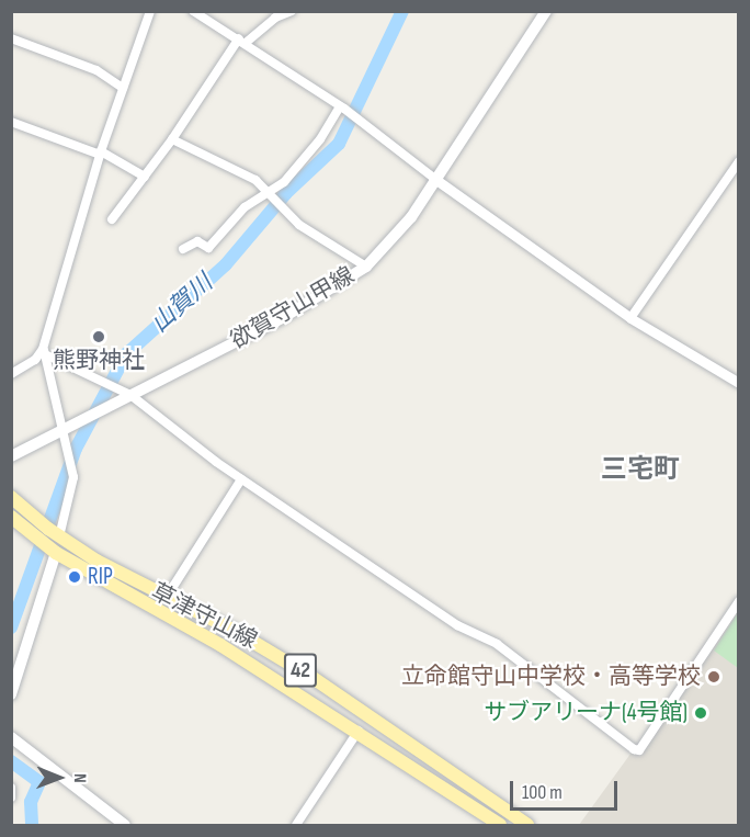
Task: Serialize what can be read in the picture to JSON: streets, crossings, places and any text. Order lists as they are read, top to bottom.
{
  "streets": {
    "main road": ["欲賀守山甲線", "草津守山線", "42"]
  },
  "districts": ["三宅町"],
  "water": ["山賀川"],
  "places": [
    "熊野神社",
    "RIP",
    "立命館守山中学校・高等学校",
    "サブアリーナ(4号館)"
  ],
  "scale_bar": "100 m",
  "north": "right"
}
